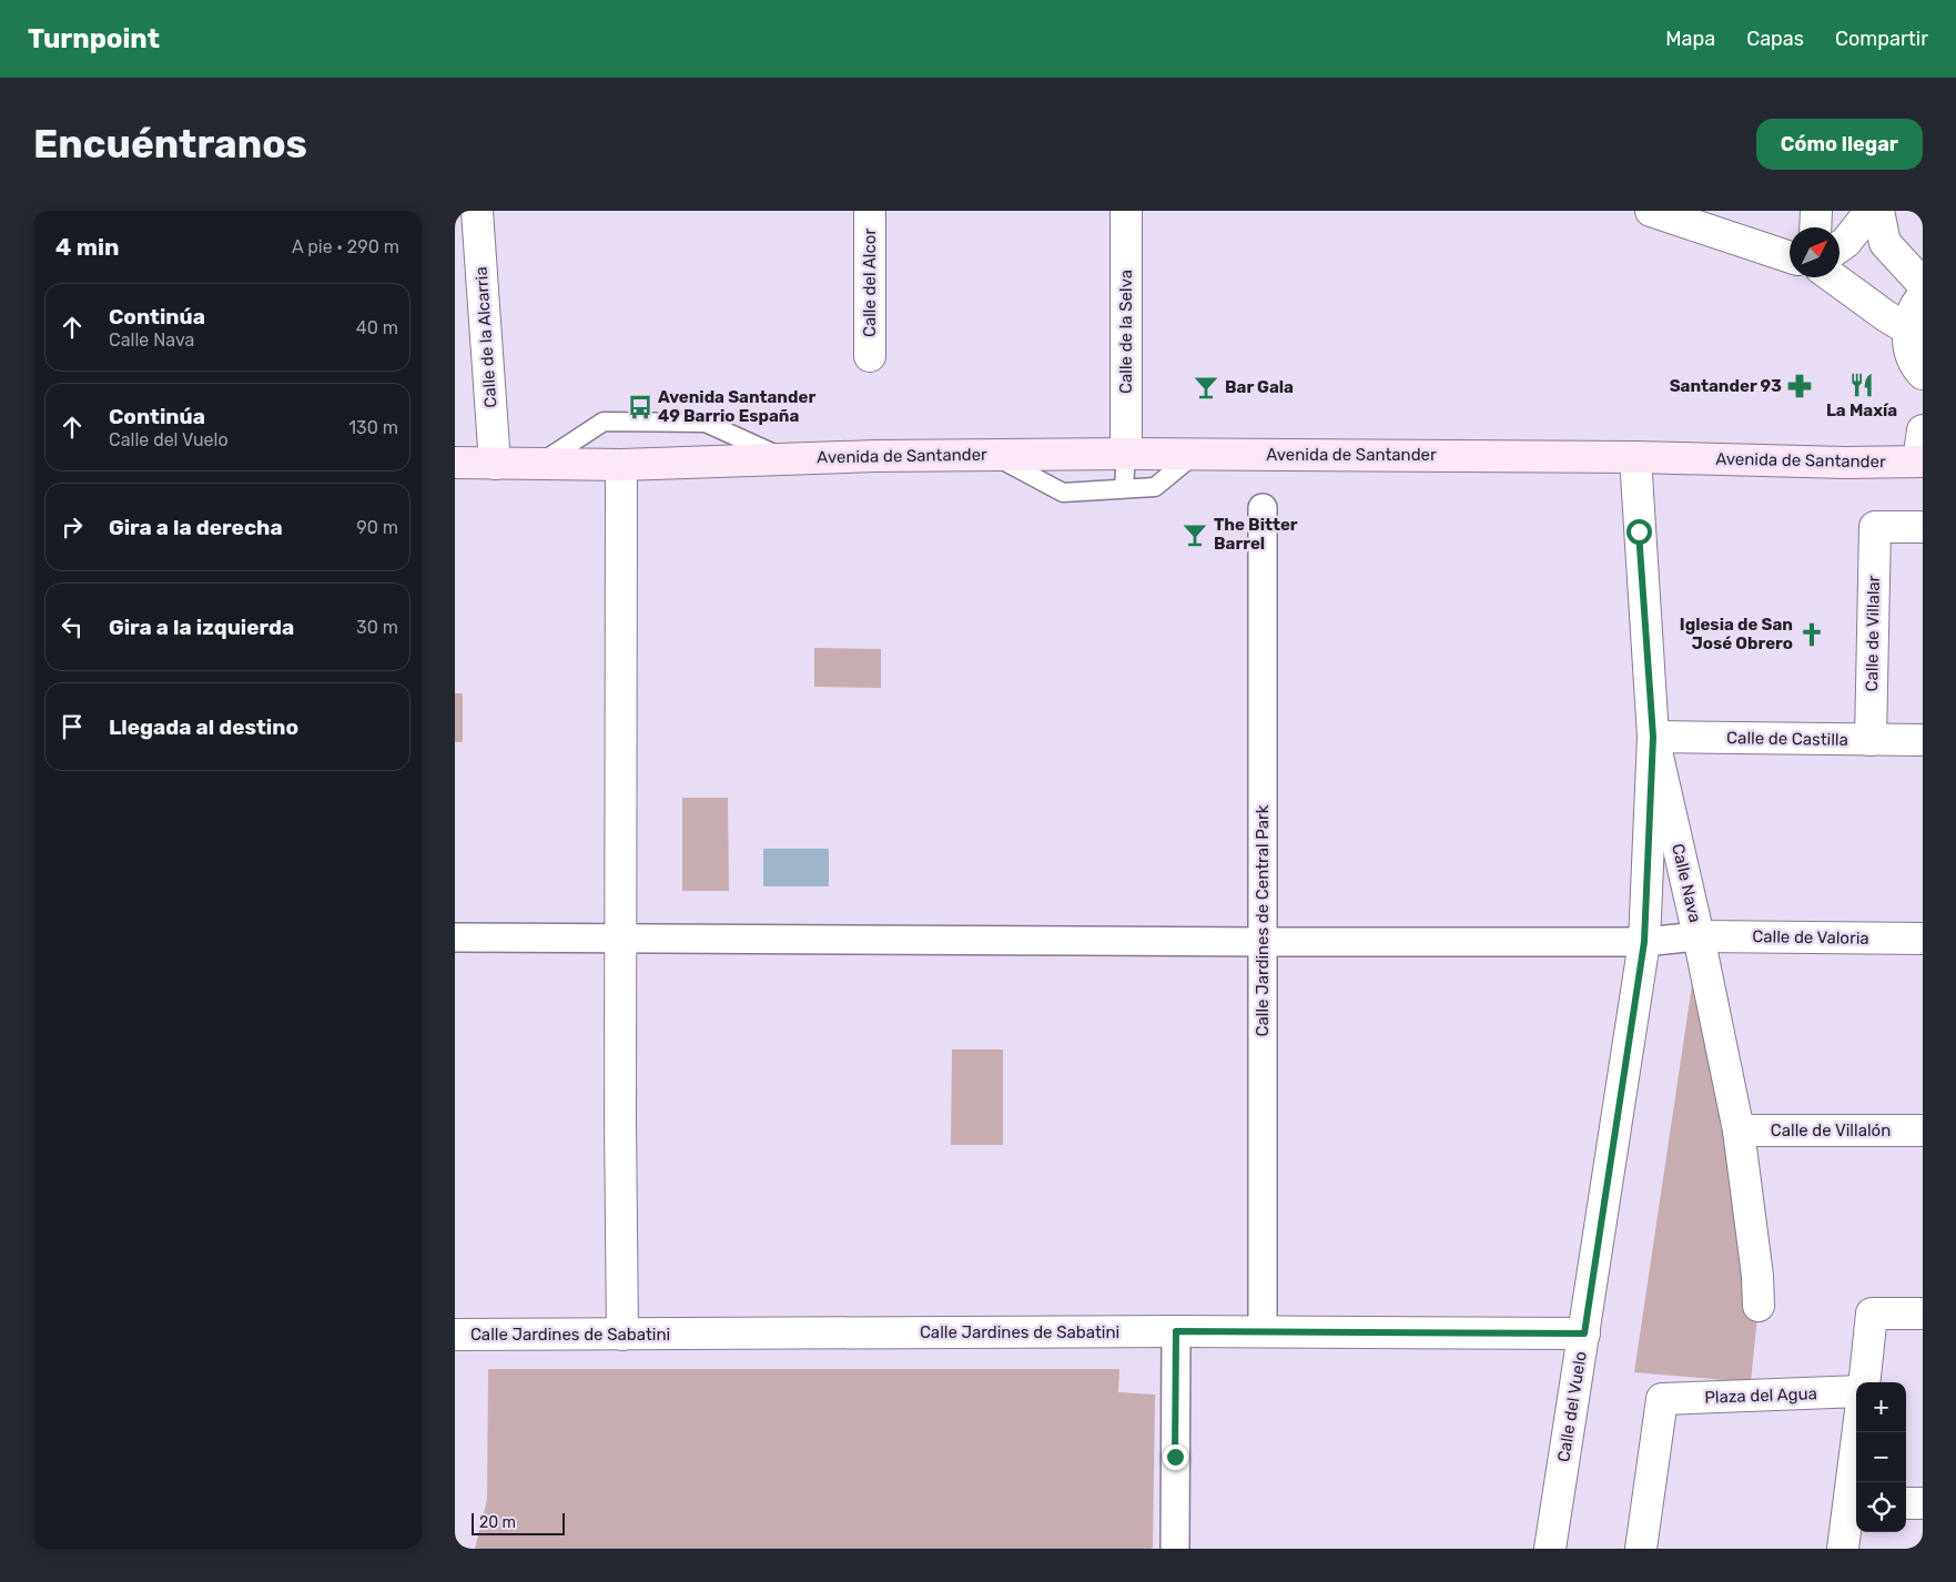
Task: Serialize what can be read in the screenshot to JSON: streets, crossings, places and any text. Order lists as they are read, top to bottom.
{
  "streets": {
    "main road": ["Avenida de Santander"],
    "street": [
      "Calle del Alcor",
      "Calle de la Selva",
      "Calle de la Alcarria",
      "Calle de Villalar",
      "Calle de Castilla",
      "Calle Nava",
      "Calle Jardines de Central Park",
      "Calle de Valoria",
      "Calle de Villalón",
      "Calle Jardines de Sabatini",
      "Plaza del Agua",
      "Calle del Vuelo"
    ]
  },
  "crossings": [
    ["Calle de la Selva", "Avenida de Santander"],
    ["Calle de la Alcarria", "Avenida de Santander"],
    ["Avenida de Santander", "Calle Nava"],
    ["Calle de Villalar", "Calle de Castilla"],
    ["Calle de Castilla", "Calle Nava"],
    ["Calle de Castilla", "Calle del Vuelo"],
    ["Calle Nava", "Calle de Valoria"],
    ["Calle Nava", "Calle de Villalón"],
    ["Calle Nava", "Calle del Vuelo"],
    ["Calle Jardines de Central Park", "Calle Jardines de Sabatini"],
    ["Calle Jardines de Sabatini", "Calle del Vuelo"]
  ],
  "places": {
    "restaurant": ["La Maxía"],
    "pharmacy": ["Santander 93"],
    "bar": ["Bar Gala", "The Bitter Barrel"],
    "bus stop": ["Avenida Santander 49 Barrio España"],
    "church": ["Iglesia de San José Obrero"]
  },
  "scale_bar": "20 m",
  "north": "top right",
  "page": {
    "header": "Turnpoint",
    "nav": ["Mapa", "Capas", "Compartir"],
    "buttons": "Cómo llegar",
    "title": "Encuéntranos",
    "heading": ["4 min", "A pie · 290 m"],
    "list": [
      ["Continúa", "Calle Nava", "40 m"],
      ["Continúa", "Calle del Vuelo", "130 m"],
      ["Gira a la derecha", "90 m"],
      ["Gira a la izquierda", "30 m"],
      "Llegada al destino"
    ],
    "map_buttons": ["+", "−"],
    "scale": "20 m"
  }
}
